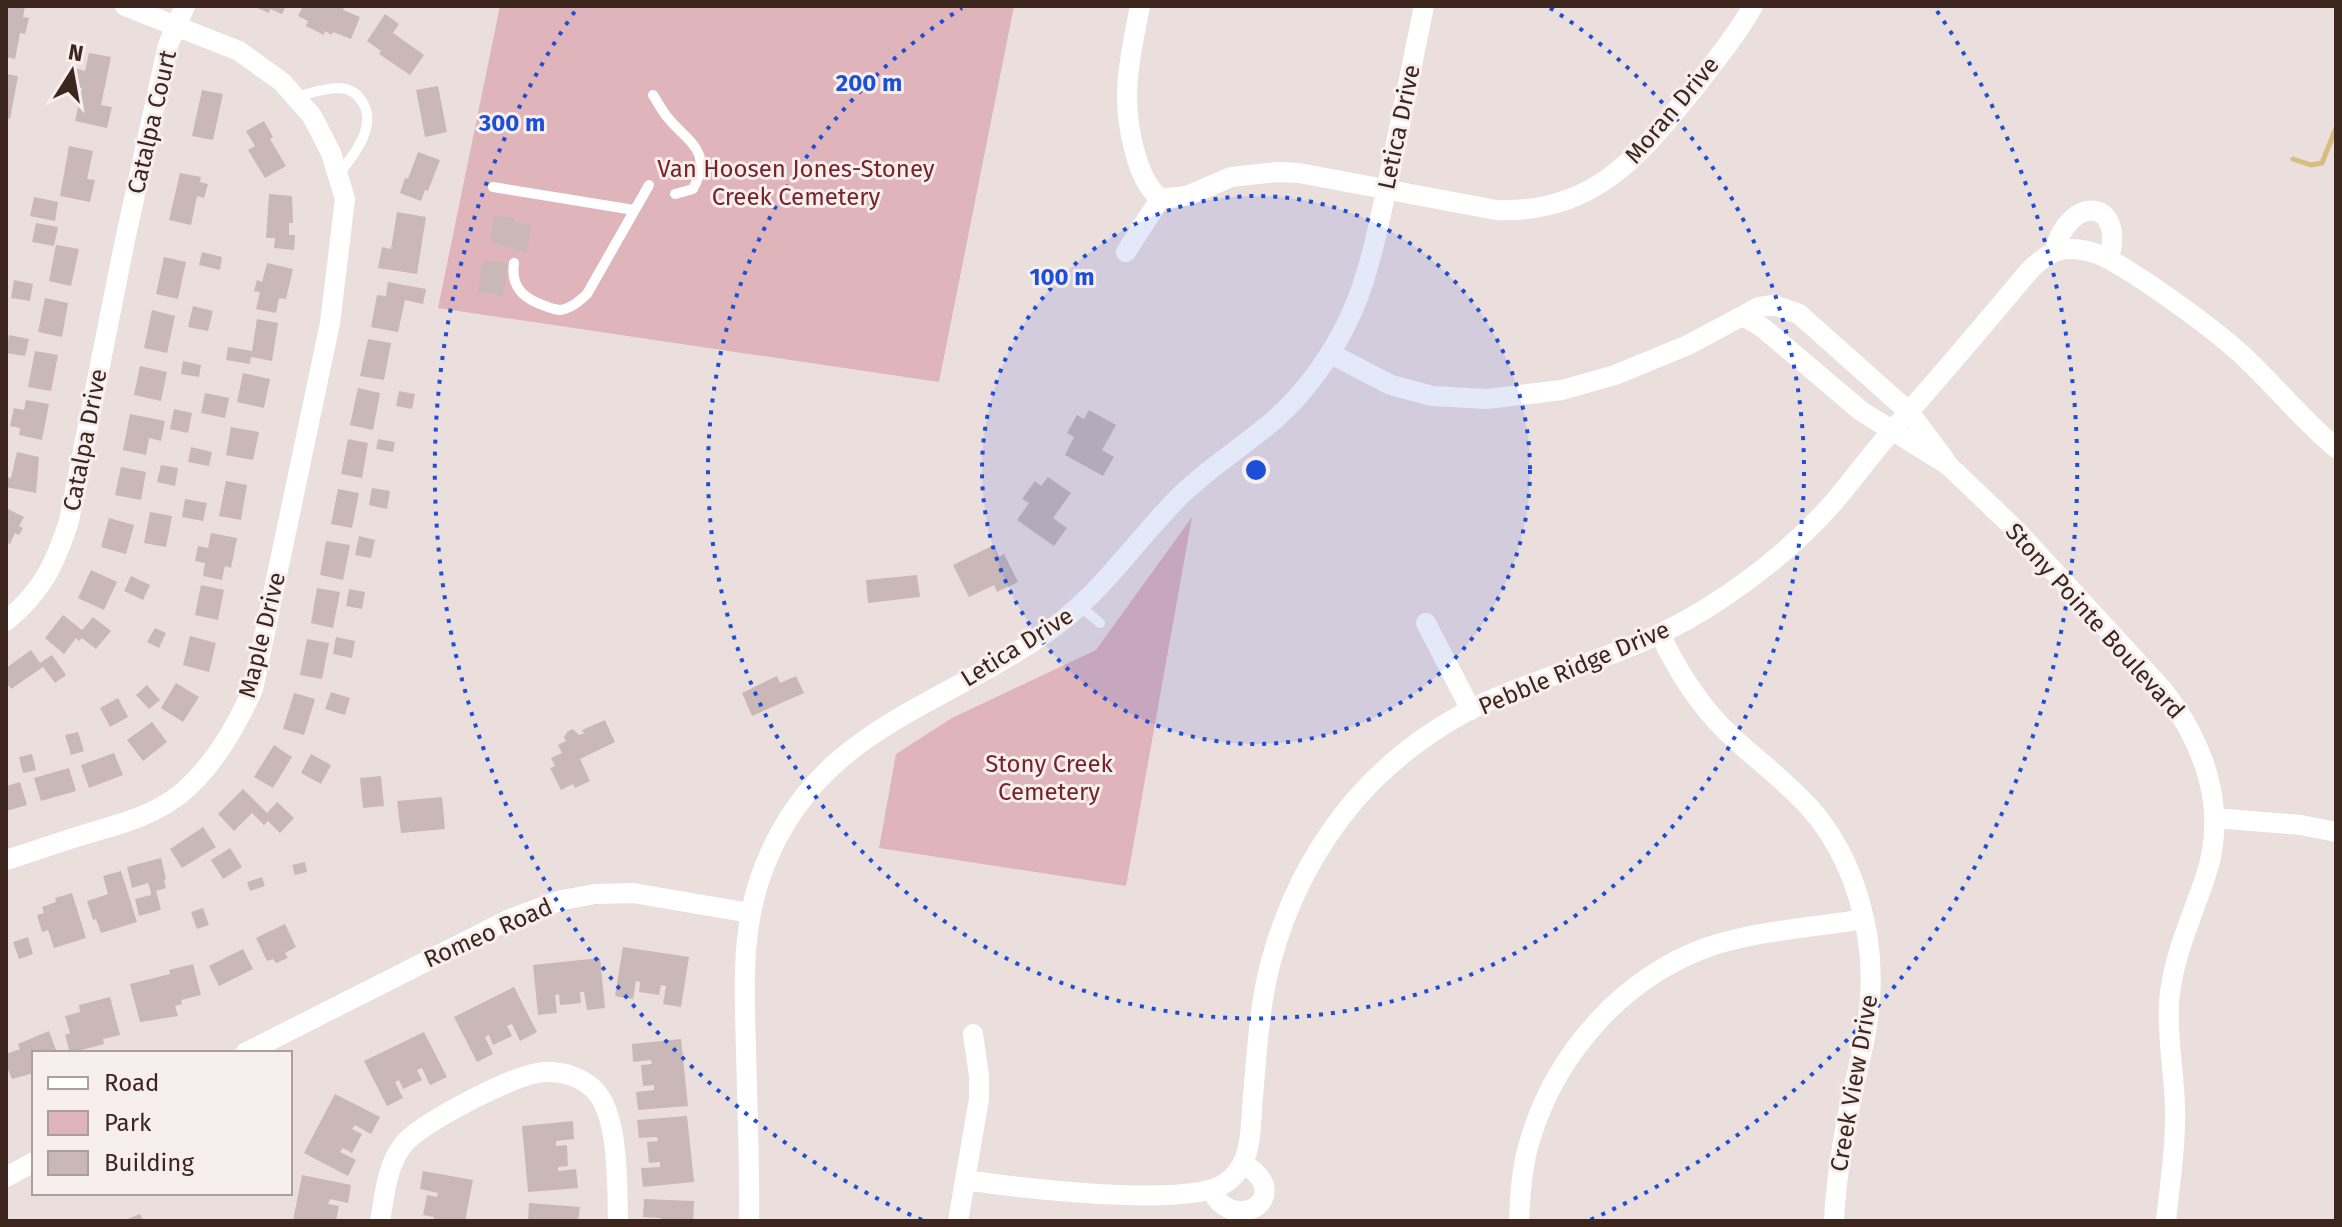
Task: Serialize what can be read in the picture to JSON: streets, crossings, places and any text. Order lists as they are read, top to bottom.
{
  "streets": {
    "street": [
      "Moran Drive",
      "Catalpa Court",
      "Letica Drive",
      "Catalpa Drive",
      "Stony Pointe Boulevard",
      "Maple Drive",
      "Pebble Ridge Drive",
      "Romeo Road",
      "Creek View Drive"
    ]
  },
  "crossings": [
    ["Moran Drive", "Letica Drive"],
    ["Catalpa Court", "Catalpa Drive"],
    ["Catalpa Court", "Maple Drive"],
    ["Letica Drive", "Stony Pointe Boulevard"],
    ["Letica Drive", "Romeo Road"],
    ["Stony Pointe Boulevard", "Pebble Ridge Drive"],
    ["Pebble Ridge Drive", "Creek View Drive"]
  ],
  "parks": ["Van Hoosen Jones-Stoney Creek Cemetery", "Stony Creek Cemetery"],
  "legend": ["Road", "Park", "Building"],
  "north": "top",
  "rings": ["200 m", "300 m", "100 m"]
}
